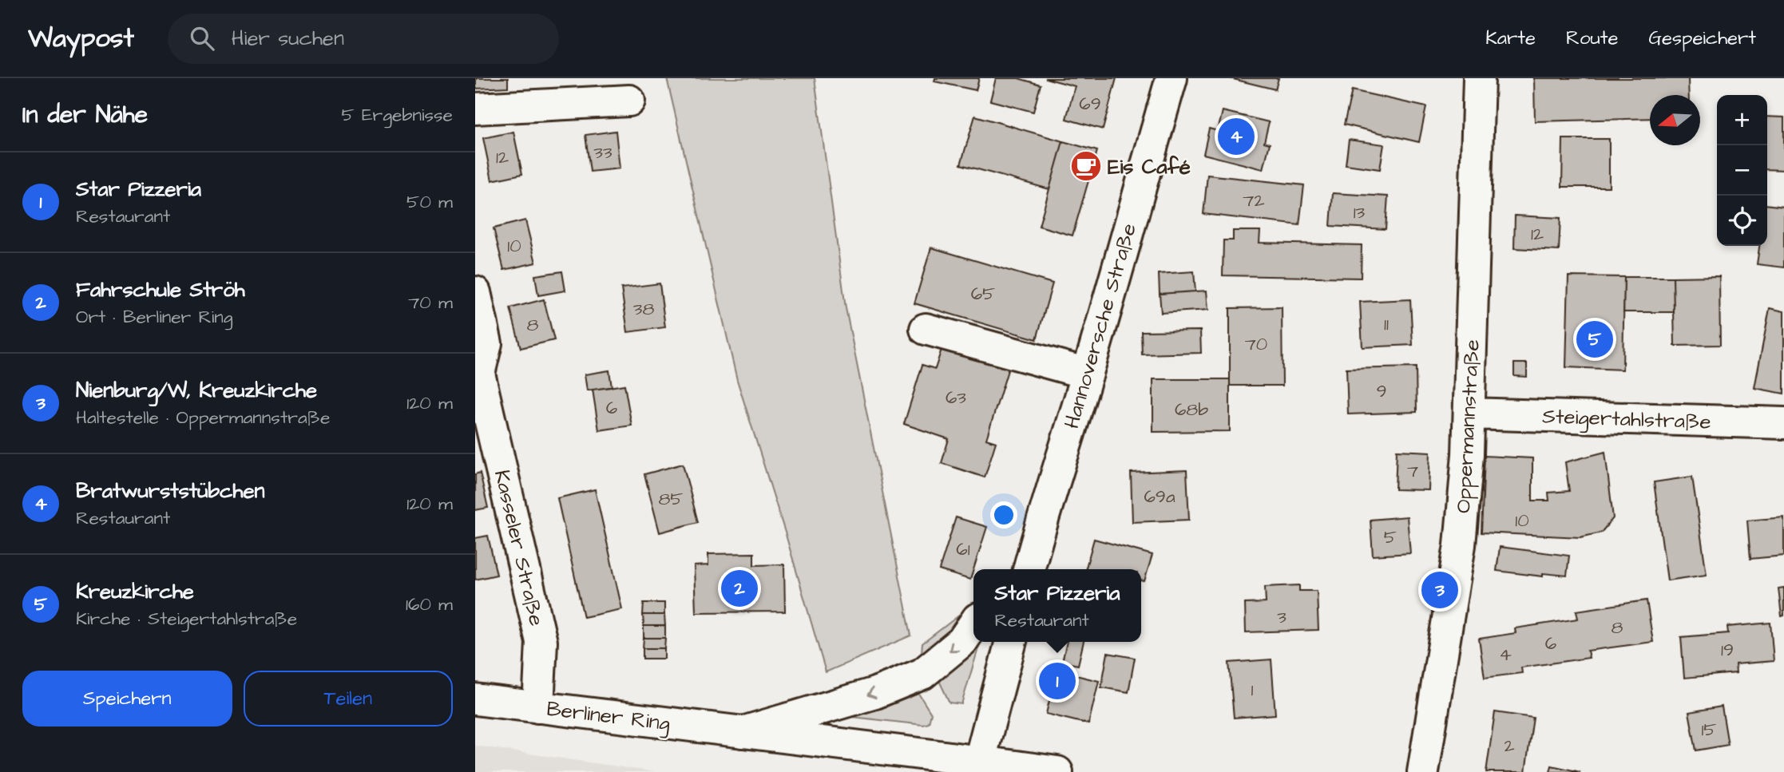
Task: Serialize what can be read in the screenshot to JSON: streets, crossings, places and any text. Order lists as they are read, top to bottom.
{
  "streets": {
    "street": [
      "Hannoversche Straße",
      "Steigertahlstraße",
      "Oppermannstraße",
      "Kasseler Straße",
      "Berliner Ring"
    ]
  },
  "crossings": [
    ["Steigertahlstraße", "Oppermannstraße"],
    ["Kasseler Straße", "Berliner Ring"]
  ],
  "places": {
    "cafe": ["Eis Café"]
  },
  "house_numbers": [
    "69",
    "33",
    "12",
    "72",
    "13",
    "12",
    "10",
    "65",
    "38",
    "11",
    "8",
    "70",
    "9",
    "63",
    "6",
    "68b",
    "7",
    "69a",
    "85",
    "10",
    "5",
    "61",
    "3",
    "8",
    "6",
    "19",
    "4",
    "1",
    "15",
    "2"
  ],
  "north": "left",
  "page": {
    "header": "Waypost",
    "search": "Hier suchen",
    "nav": ["Karte", "Route", "Gespeichert"],
    "heading": ["In der Nähe", "5 Ergebnisse"],
    "map_buttons": ["+", "−"],
    "pins": [
      "4",
      "5",
      "2",
      "3",
      "1"
    ],
    "list": [
      {
        "mark": "1",
        "name": "Star Pizzeria",
        "note": "Restaurant",
        "value": "50 m"
      },
      {
        "mark": "2",
        "name": "Fahrschule Ströh",
        "note": "Ort · Berliner Ring",
        "value": "70 m"
      },
      {
        "mark": "3",
        "name": "Nienburg/W, Kreuzkirche",
        "note": "Haltestelle · Oppermannstraße",
        "value": "120 m"
      },
      {
        "mark": "4",
        "name": "Bratwurststübchen",
        "note": "Restaurant",
        "value": "120 m"
      },
      {
        "mark": "5",
        "name": "Kreuzkirche",
        "note": "Kirche · Steigertahlstraße",
        "value": "160 m"
      }
    ],
    "popup": ["Star Pizzeria", "Restaurant"],
    "buttons": ["Speichern", "Teilen"]
  }
}
